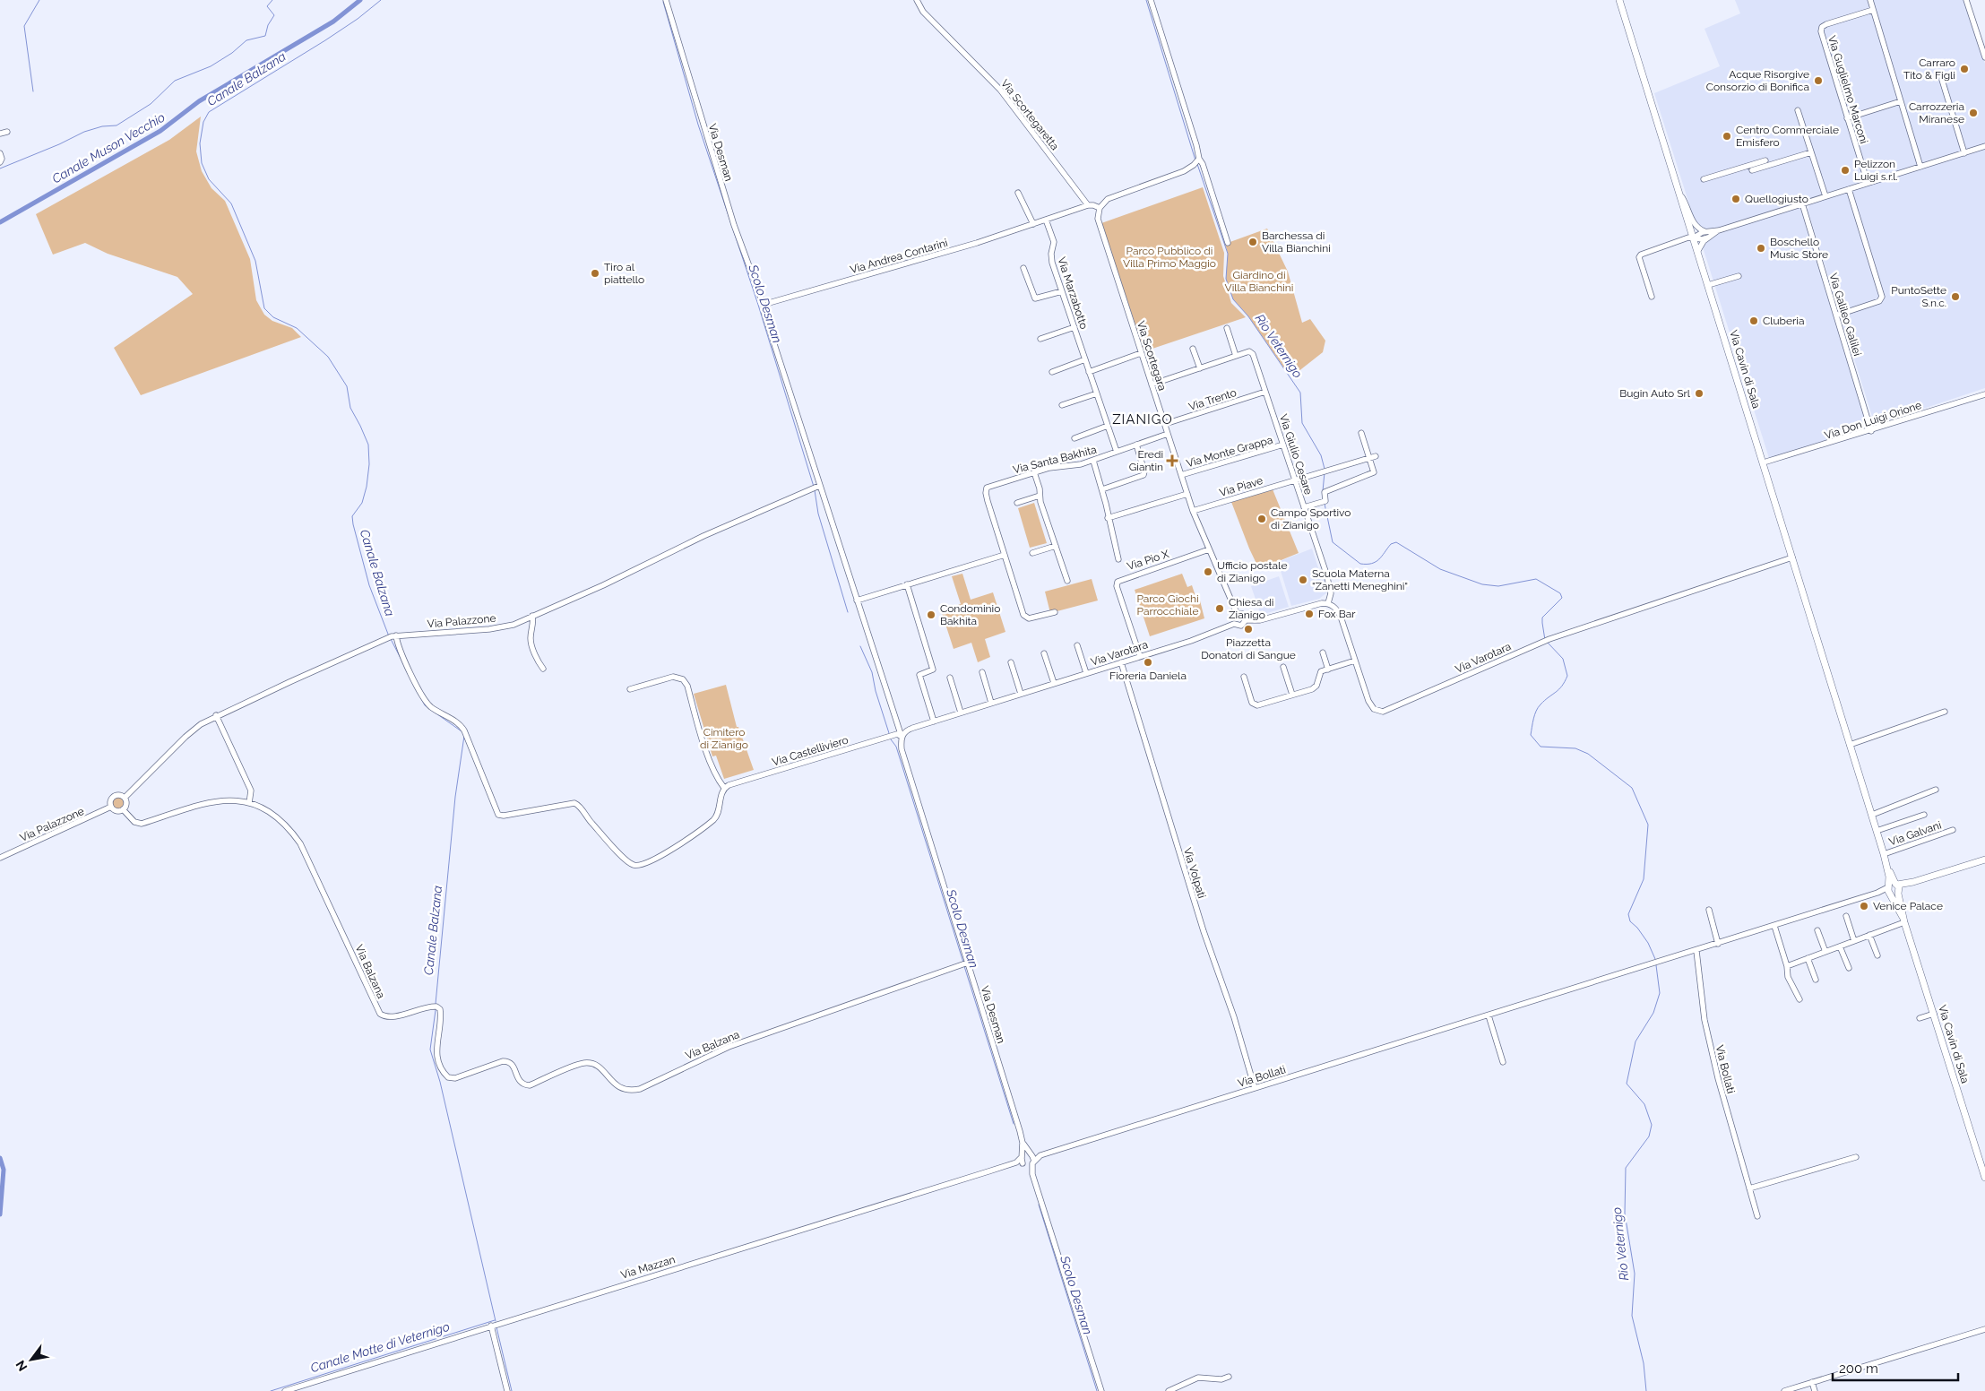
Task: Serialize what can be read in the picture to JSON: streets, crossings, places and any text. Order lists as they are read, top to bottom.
{
  "streets": {
    "main road": ["Via Cavin di Sala"],
    "street": [
      "Via Guglielmo Marconi",
      "Via Scortegaretta",
      "Via Desman",
      "Via Andrea Contarini",
      "Via Marzabotto",
      "Via Galileo Galilei",
      "Via Scortegara",
      "Via Trento",
      "Via Don Luigi Orione",
      "Via Monte Grappa",
      "Via Giulio Cesare",
      "Via Santa Bakhita",
      "Via Piave",
      "Via Pio X",
      "Via Palazzone",
      "Via Varotara",
      "Via Castelliviero",
      "Via Galvani",
      "Via Volpati",
      "Via Balzana",
      "Via Bollati",
      "Via Mazzan"
    ]
  },
  "crossings": [
    ["Via Scortegaretta", "Via Andrea Contarini"],
    ["Via Desman", "Via Andrea Contarini"],
    ["Via Desman", "Via Palazzone"],
    ["Via Desman", "Via Varotara"],
    ["Via Desman", "Via Castelliviero"],
    ["Via Desman", "Via Balzana"],
    ["Via Desman", "Via Bollati"],
    ["Via Desman", "Via Mazzan"],
    ["Via Andrea Contarini", "Via Marzabotto"],
    ["Via Marzabotto", "Via Santa Bakhita"],
    ["Via Galileo Galilei", "Via Don Luigi Orione"],
    ["Via Scortegara", "Via Trento"],
    ["Via Scortegara", "Via Monte Grappa"],
    ["Via Scortegara", "Via Santa Bakhita"],
    ["Via Scortegara", "Via Piave"],
    ["Via Scortegara", "Via Pio X"],
    ["Via Scortegara", "Via Varotara"],
    ["Via Cavin di Sala", "Via Varotara"],
    ["Via Cavin di Sala", "Via Galvani"],
    ["Via Cavin di Sala", "Via Bollati"],
    ["Via Trento", "Via Giulio Cesare"],
    ["Via Monte Grappa", "Via Giulio Cesare"],
    ["Via Giulio Cesare", "Via Piave"],
    ["Via Giulio Cesare", "Via Varotara"],
    ["Via Pio X", "Via Varotara"],
    ["Via Palazzone", "Via Balzana"],
    ["Via Varotara", "Via Castelliviero"],
    ["Via Varotara", "Via Volpati"],
    ["Via Volpati", "Via Bollati"]
  ],
  "districts": ["ZIANIGO"],
  "water": [
    "Canale Balzana",
    "Canale Muson Vecchio",
    "Scolo Desman",
    "Rio Veternigo",
    "Canale Motte di Veternigo"
  ],
  "parks": [
    "Parco Pubblico di Villa Primo Maggio",
    "Giardino di Villa Bianchini",
    "Parco Giochi Parrocchiale",
    "Cimitero di Zianigo"
  ],
  "places": {
    "other": [
      "Carraro Tito & Figli",
      "Acque Risorgive Consorzio di Bonifica",
      "Carrozzeria Miranese",
      "Centro Commerciale Emisfero",
      "Pelizzon Luigi s.r.l.",
      "Quellogiusto",
      "Barchessa di Villa Bianchini",
      "Boschello Music Store",
      "Tiro al piattello",
      "PuntoSette S.n.c.",
      "Cluberia",
      "Bugin Auto Srl",
      "Campo Sportivo di Zianigo",
      "Ufficio postale di Zianigo",
      "Scuola Materna \"Zanetti Meneghini\"",
      "Chiesa di Zianigo",
      "Fox Bar",
      "Condominio Bakhita",
      "Piazzetta Donatori di Sangue",
      "Fioreria Daniela",
      "Venice Palace"
    ],
    "health": ["Eredi Giantin"]
  },
  "scale_bar": "200 m",
  "north": "bottom left"
}
